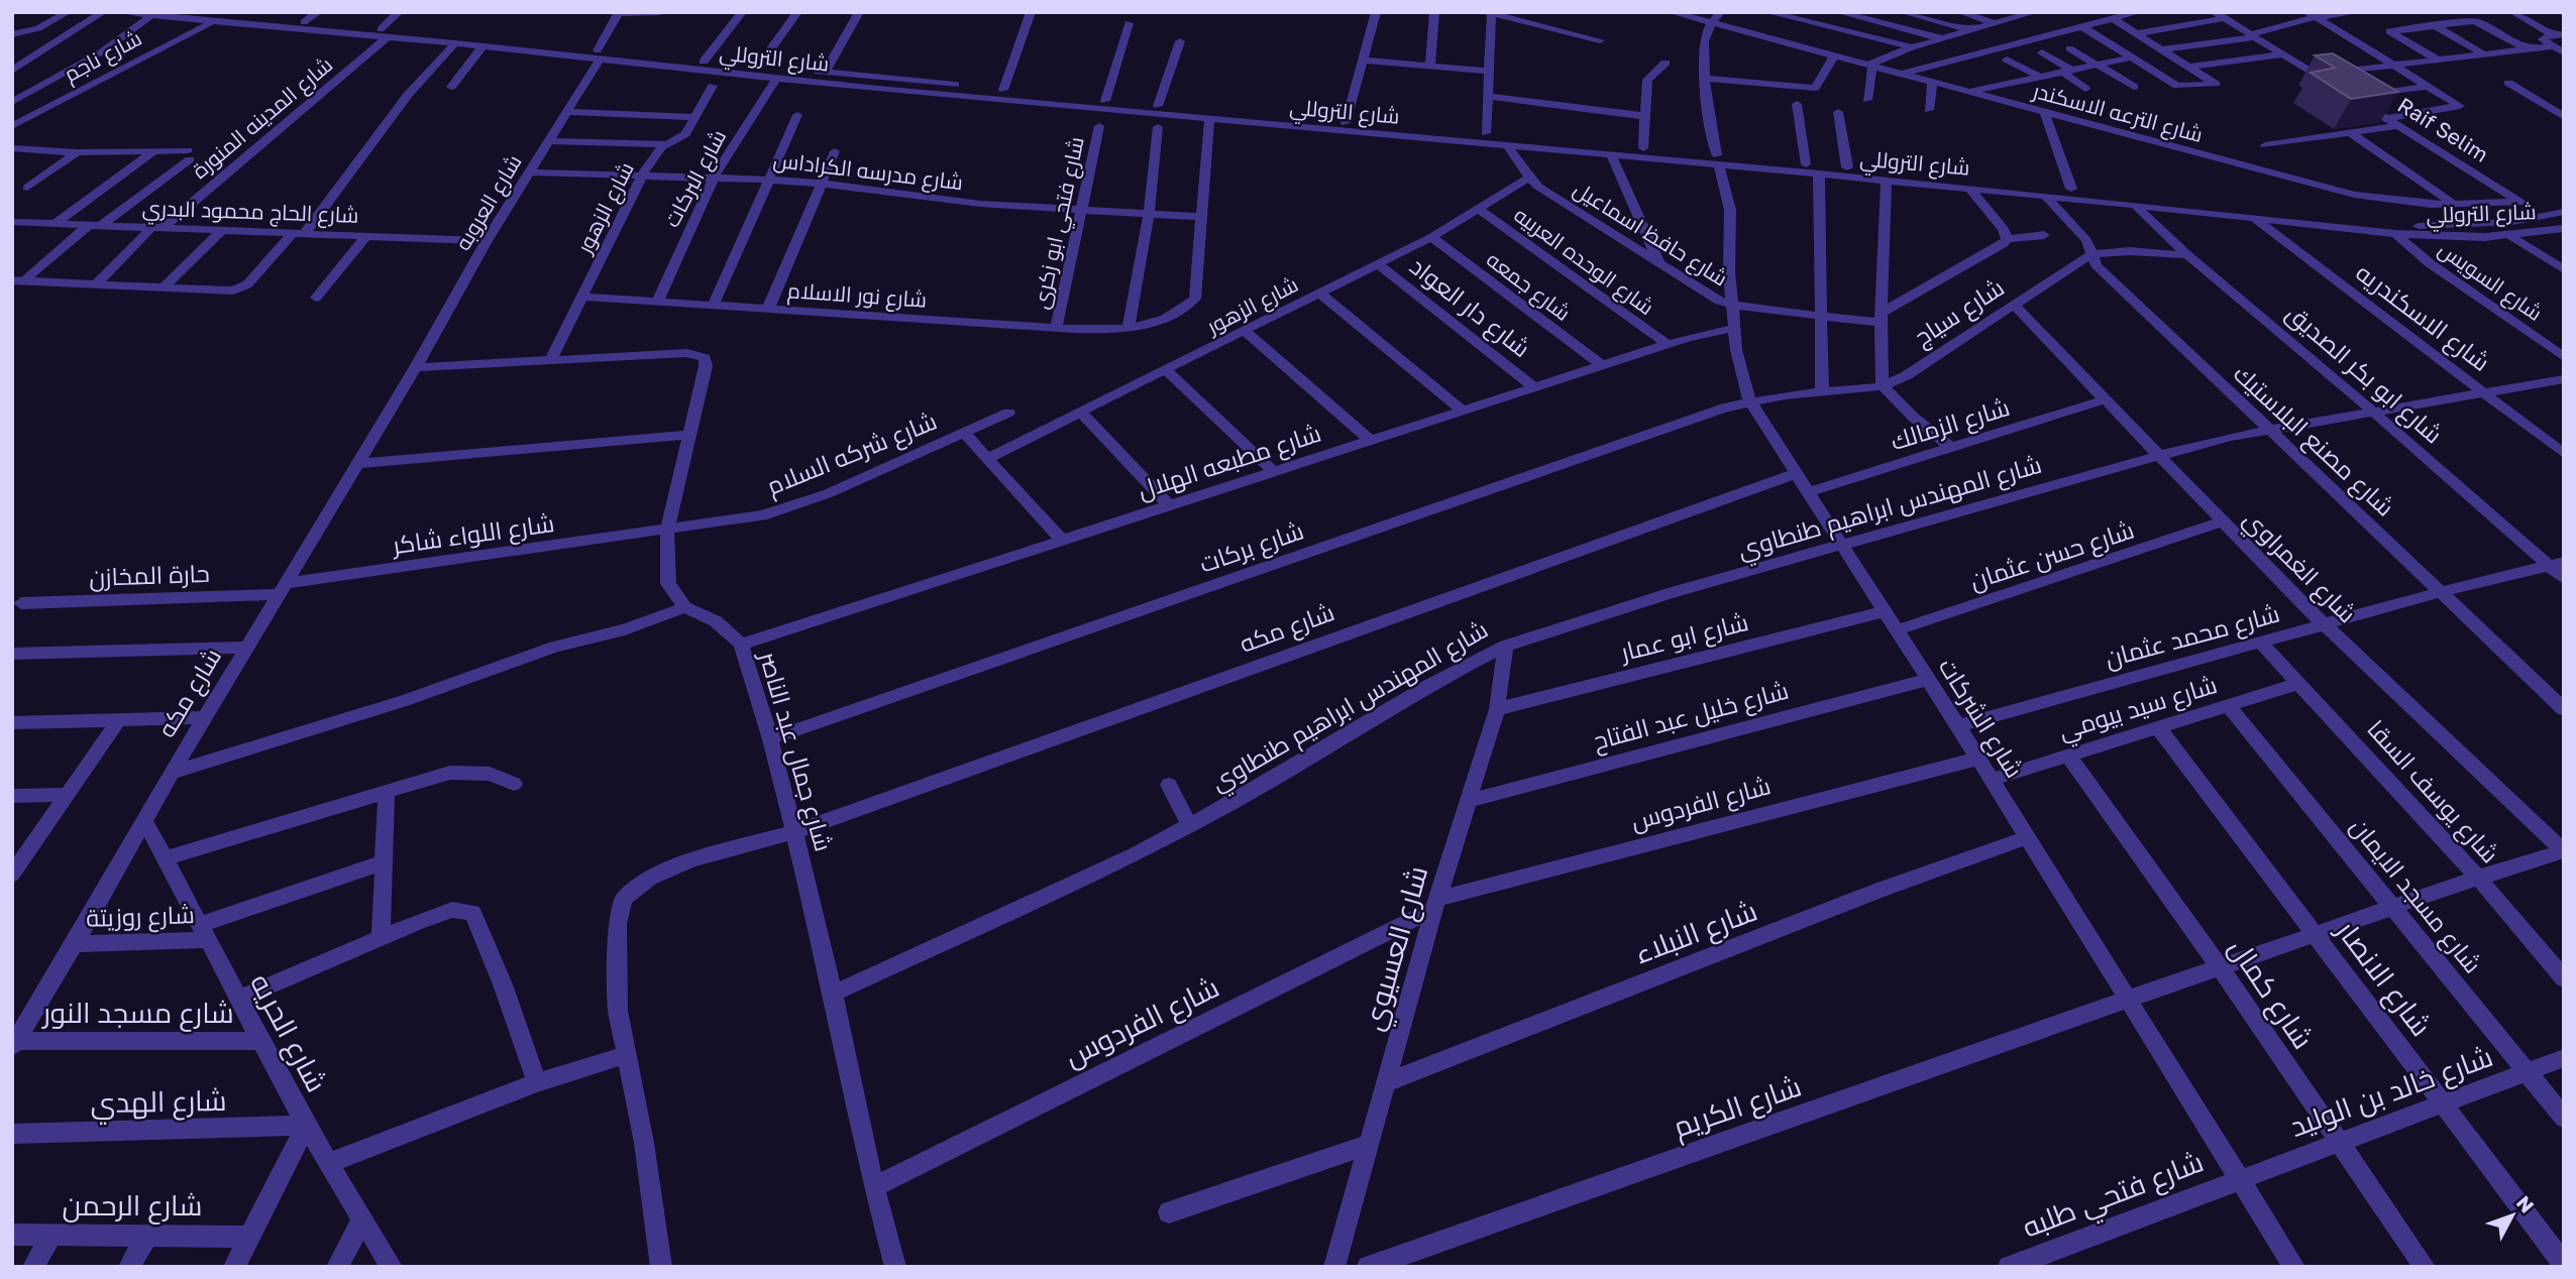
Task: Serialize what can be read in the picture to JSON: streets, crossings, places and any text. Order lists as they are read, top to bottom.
{
  "streets": {
    "street": [
      "شارع ناجم",
      "شارع التروللي",
      "شارع الترعه الاسكندر",
      "شارع المدينه المنورة",
      "Raif Selim",
      "شارع مدرسه الكراداس",
      "شارع البركات",
      "شارع العروبه",
      "شارع الزهور",
      "شارع الحاج محمود البدري",
      "شارع فتحي ابو زكرى",
      "شارع حافظ اسماعيل",
      "شارع الوحده العربيه",
      "شارع السويس",
      "شارع جمعه",
      "شارع نور الاسلام",
      "شارع دار العواد",
      "شارع سياج",
      "شارع الاسكندريه",
      "شارع ابو بكر الصديق",
      "شارع الزمالك",
      "شارع مصنع البلاستيك",
      "شارع شركه السلام",
      "شارع مطبعه الهلال",
      "شارع المهندس ابراهيم طنطاوي",
      "شارع اللواء شاكر",
      "شارع بركات",
      "شارع حسن عثمان",
      "شارع الغمراوي",
      "حارة المخازن",
      "شارع مكه",
      "شارع محمد عثمان",
      "شارع ابو عمار",
      "شارع سيد بيومي",
      "شارع خليل عبد الفتاح",
      "شارع الشركات",
      "شارع جمال عبد الناصر",
      "شارع يوسف السقا",
      "شارع الفردوس",
      "شارع مسجد الايمان",
      "شارع روزيتة",
      "شارع النبلاء",
      "شارع العسيوي",
      "شارع الانصار",
      "شارع كمال",
      "شارع مسجد النور",
      "شارع الحريه",
      "شارع خالد بن الوليد",
      "شارع الهدي",
      "شارع الكريم",
      "شارع فتحي طلبه",
      "شارع الرحمن"
    ]
  },
  "crossings": [
    ["شارع ناجم", "شارع التروللي"],
    ["شارع التروللي", "شارع المدينه المنورة"],
    ["شارع التروللي", "Raif Selim"],
    ["شارع التروللي", "شارع البركات"],
    ["شارع التروللي", "شارع العروبه"],
    ["شارع التروللي", "شارع حافظ اسماعيل"],
    ["شارع التروللي", "شارع السويس"],
    ["شارع التروللي", "شارع نور الاسلام"],
    ["شارع التروللي", "شارع الاسكندريه"],
    ["شارع التروللي", "شارع ابو بكر الصديق"],
    ["شارع التروللي", "شارع مصنع البلاستيك"],
    ["شارع التروللي", "شارع الشركات"],
    ["شارع الترعه الاسكندر", "Raif Selim"],
    ["شارع الترعه الاسكندر", "شارع الشركات"],
    ["شارع المدينه المنورة", "شارع الحاج محمود البدري"],
    ["شارع مدرسه الكراداس", "شارع البركات"],
    ["شارع مدرسه الكراداس", "شارع العروبه"],
    ["شارع مدرسه الكراداس", "شارع الزهور"],
    ["شارع مدرسه الكراداس", "شارع فتحي ابو زكرى"],
    ["شارع مدرسه الكراداس", "شارع نور الاسلام"],
    ["شارع البركات", "شارع نور الاسلام"],
    ["شارع العروبه", "شارع الحاج محمود البدري"],
    ["شارع العروبه", "شارع مكه"],
    ["شارع الزهور", "شارع حافظ اسماعيل"],
    ["شارع الزهور", "شارع الوحده العربيه"],
    ["شارع الزهور", "شارع جمعه"],
    ["شارع الزهور", "شارع نور الاسلام"],
    ["شارع الزهور", "شارع دار العواد"],
    ["شارع فتحي ابو زكرى", "شارع نور الاسلام"],
    ["شارع حافظ اسماعيل", "شارع الشركات"],
    ["شارع الوحده العربيه", "شارع مطبعه الهلال"],
    ["شارع جمعه", "شارع مطبعه الهلال"],
    ["شارع دار العواد", "شارع مطبعه الهلال"],
    ["شارع سياج", "شارع ابو بكر الصديق"],
    ["شارع سياج", "شارع مصنع البلاستيك"],
    ["شارع سياج", "شارع بركات"],
    ["شارع سياج", "شارع الغمراوي"],
    ["شارع سياج", "شارع الشركات"],
    ["شارع الاسكندريه", "شارع المهندس ابراهيم طنطاوي"],
    ["شارع ابو بكر الصديق", "شارع المهندس ابراهيم طنطاوي"],
    ["شارع ابو بكر الصديق", "شارع محمد عثمان"],
    ["شارع الزمالك", "شارع الغمراوي"],
    ["شارع الزمالك", "شارع الشركات"],
    ["شارع مصنع البلاستيك", "شارع المهندس ابراهيم طنطاوي"],
    ["شارع مصنع البلاستيك", "شارع محمد عثمان"],
    ["شارع شركه السلام", "شارع اللواء شاكر"],
    ["شارع مطبعه الهلال", "شارع الشركات"],
    ["شارع مطبعه الهلال", "شارع جمال عبد الناصر"],
    ["شارع المهندس ابراهيم طنطاوي", "شارع الغمراوي"],
    ["شارع المهندس ابراهيم طنطاوي", "شارع الشركات"],
    ["شارع المهندس ابراهيم طنطاوي", "شارع جمال عبد الناصر"],
    ["شارع المهندس ابراهيم طنطاوي", "شارع العسيوي"],
    ["شارع اللواء شاكر", "حارة المخازن"],
    ["شارع اللواء شاكر", "شارع مكه"],
    ["شارع بركات", "شارع الشركات"],
    ["شارع بركات", "شارع جمال عبد الناصر"],
    ["شارع حسن عثمان", "شارع الغمراوي"],
    ["شارع حسن عثمان", "شارع الشركات"],
    ["شارع الغمراوي", "شارع محمد عثمان"],
    ["شارع الغمراوي", "شارع الكريم"],
    ["حارة المخازن", "شارع مكه"],
    ["شارع مكه", "شارع الشركات"],
    ["شارع مكه", "شارع جمال عبد الناصر"],
    ["شارع مكه", "شارع روزيتة"],
    ["شارع مكه", "شارع مسجد النور"],
    ["شارع مكه", "شارع الحريه"],
    ["شارع محمد عثمان", "شارع الشركات"],
    ["شارع محمد عثمان", "شارع يوسف السقا"],
    ["شارع ابو عمار", "شارع الشركات"],
    ["شارع ابو عمار", "شارع العسيوي"],
    ["شارع سيد بيومي", "شارع الشركات"],
    ["شارع سيد بيومي", "شارع يوسف السقا"],
    ["شارع سيد بيومي", "شارع مسجد الايمان"],
    ["شارع سيد بيومي", "شارع الانصار"],
    ["شارع سيد بيومي", "شارع كمال"],
    ["شارع خليل عبد الفتاح", "شارع الشركات"],
    ["شارع خليل عبد الفتاح", "شارع العسيوي"],
    ["شارع الشركات", "شارع الفردوس"],
    ["شارع الشركات", "شارع النبلاء"],
    ["شارع الشركات", "شارع خالد بن الوليد"],
    ["شارع الشركات", "شارع الكريم"],
    ["شارع الشركات", "شارع فتحي طلبه"],
    ["شارع جمال عبد الناصر", "شارع الفردوس"],
    ["شارع يوسف السقا", "شارع الكريم"],
    ["شارع الفردوس", "شارع العسيوي"],
    ["شارع مسجد الايمان", "شارع خالد بن الوليد"],
    ["شارع مسجد الايمان", "شارع الكريم"],
    ["شارع روزيتة", "شارع الحريه"],
    ["شارع النبلاء", "شارع العسيوي"],
    ["شارع الانصار", "شارع خالد بن الوليد"],
    ["شارع الانصار", "شارع الكريم"],
    ["شارع كمال", "شارع خالد بن الوليد"],
    ["شارع كمال", "شارع الكريم"],
    ["شارع مسجد النور", "شارع الحريه"],
    ["شارع الحريه", "شارع الهدي"],
    ["شارع خالد بن الوليد", "شارع فتحي طلبه"]
  ],
  "north": "top right"
}
